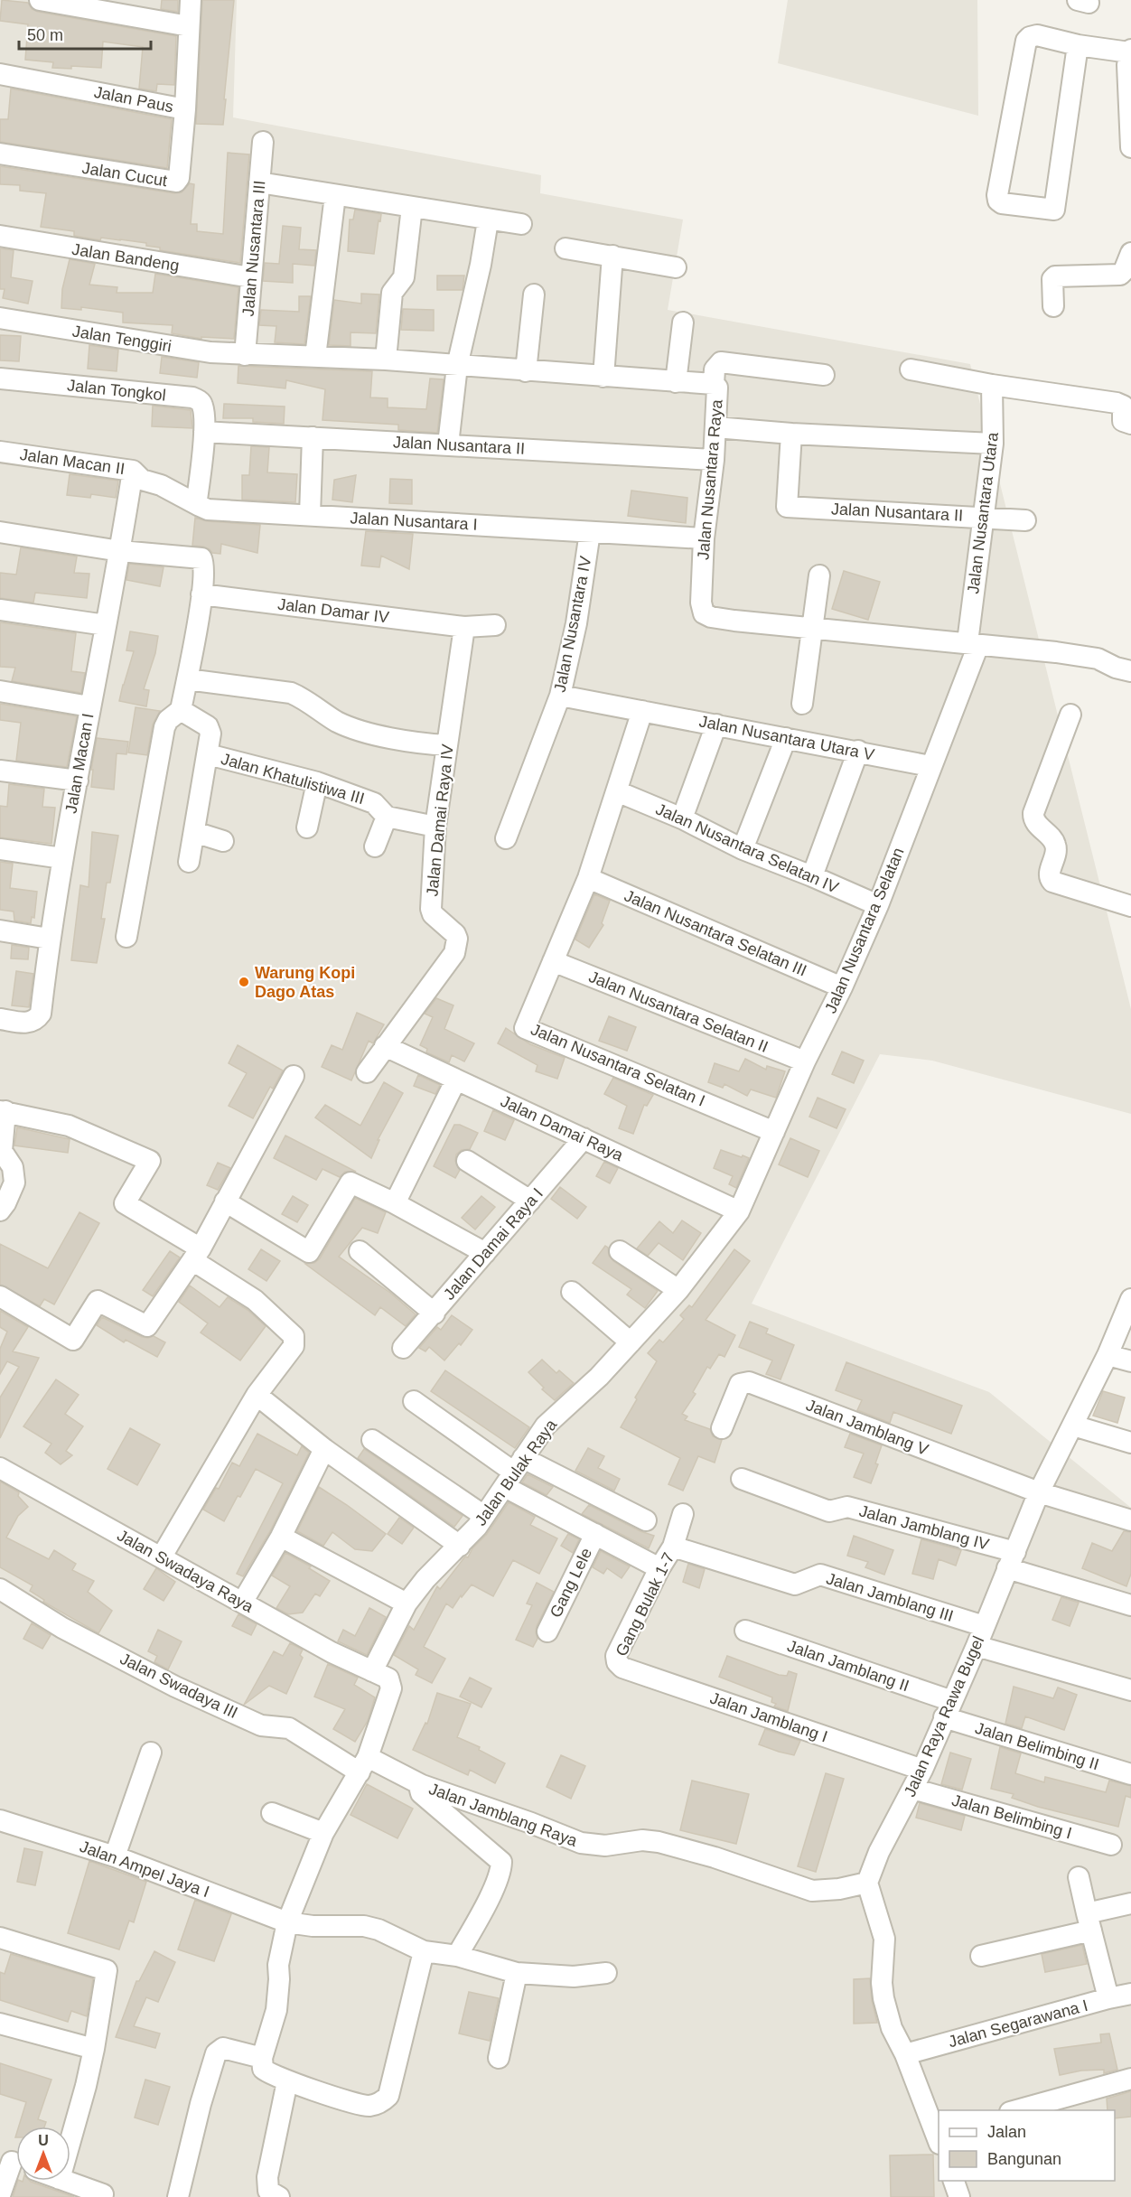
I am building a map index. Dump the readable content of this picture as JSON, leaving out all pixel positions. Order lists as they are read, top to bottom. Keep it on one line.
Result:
{"streets":{"street":["Jalan Paus","Jalan Cucut","Jalan Nusantara III","Jalan Bandeng","Jalan Tenggiri","Jalan Tongkol","Jalan Nusantara II","Jalan Macan II","Jalan Nusantara Raya","Jalan Nusantara Utara","Jalan Nusantara I","Jalan Damar IV","Jalan Nusantara IV","Jalan Nusantara Utara V","Jalan Macan I","Jalan Khatulistiwa III","Jalan Damai Raya IV","Jalan Nusantara Selatan IV","Jalan Nusantara Selatan","Jalan Nusantara Selatan III","Jalan Nusantara Selatan II","Jalan Nusantara Selatan I","Jalan Damai Raya","Jalan Damai Raya I","Jalan Jamblang V","Jalan Bulak Raya","Jalan Jamblang IV","Jalan Swadaya Raya","Gang Lele","Jalan Jamblang III","Gang Bulak 1-7","Jalan Jamblang II","Jalan Swadaya III","Jalan Raya Rawa Bugel","Jalan Jamblang I","Jalan Belimbing II","Jalan Jamblang Raya","Jalan Belimbing I","Jalan Ampel Jaya I","Jalan Segarawana I"]},"crossings":[["Jalan Paus","Jalan Cucut"],["Jalan Nusantara III","Jalan Bandeng"],["Jalan Nusantara III","Jalan Tenggiri"],["Jalan Nusantara III","Jalan Nusantara Raya"],["Jalan Tenggiri","Jalan Nusantara Raya"],["Jalan Tongkol","Jalan Nusantara II"],["Jalan Nusantara II","Jalan Nusantara Raya"],["Jalan Nusantara II","Jalan Nusantara Utara"],["Jalan Macan II","Jalan Nusantara I"],["Jalan Macan II","Jalan Macan I"],["Jalan Nusantara Raya","Jalan Nusantara Utara"],["Jalan Nusantara Raya","Jalan Nusantara I"],["Jalan Nusantara Raya","Jalan Nusantara Selatan"],["Jalan Nusantara Utara","Jalan Nusantara Selatan"],["Jalan Nusantara I","Jalan Nusantara IV"],["Jalan Damar IV","Jalan Damai Raya IV"],["Jalan Nusantara IV","Jalan Nusantara Utara V"],["Jalan Nusantara Utara V","Jalan Nusantara Selatan"],["Jalan Khatulistiwa III","Jalan Damai Raya IV"],["Jalan Damai Raya IV","Jalan Damai Raya"],["Jalan Nusantara Selatan IV","Jalan Nusantara Selatan"],["Jalan Nusantara Selatan","Jalan Nusantara Selatan III"],["Jalan Nusantara Selatan","Jalan Nusantara Selatan II"],["Jalan Nusantara Selatan","Jalan Nusantara Selatan I"],["Jalan Nusantara Selatan","Jalan Damai Raya"],["Jalan Nusantara Selatan","Jalan Bulak Raya"],["Jalan Nusantara Selatan II","Jalan Nusantara Selatan I"],["Jalan Damai Raya","Jalan Damai Raya I"],["Jalan Damai Raya","Jalan Bulak Raya"],["Jalan Jamblang V","Jalan Raya Rawa Bugel"],["Jalan Bulak Raya","Jalan Swadaya Raya"],["Jalan Jamblang IV","Jalan Raya Rawa Bugel"],["Jalan Jamblang III","Gang Bulak 1-7"],["Jalan Jamblang III","Jalan Raya Rawa Bugel"],["Gang Bulak 1-7","Jalan Jamblang I"],["Jalan Jamblang II","Jalan Raya Rawa Bugel"],["Jalan Jamblang II","Jalan Belimbing II"],["Jalan Swadaya III","Jalan Jamblang Raya"],["Jalan Raya Rawa Bugel","Jalan Jamblang I"],["Jalan Raya Rawa Bugel","Jalan Belimbing II"],["Jalan Raya Rawa Bugel","Jalan Jamblang Raya"],["Jalan Raya Rawa Bugel","Jalan Belimbing I"]],"places":["Warung Kopi Dago Atas"],"legend":["Jalan","Bangunan"],"scale_bar":"50 m","north":"top"}
